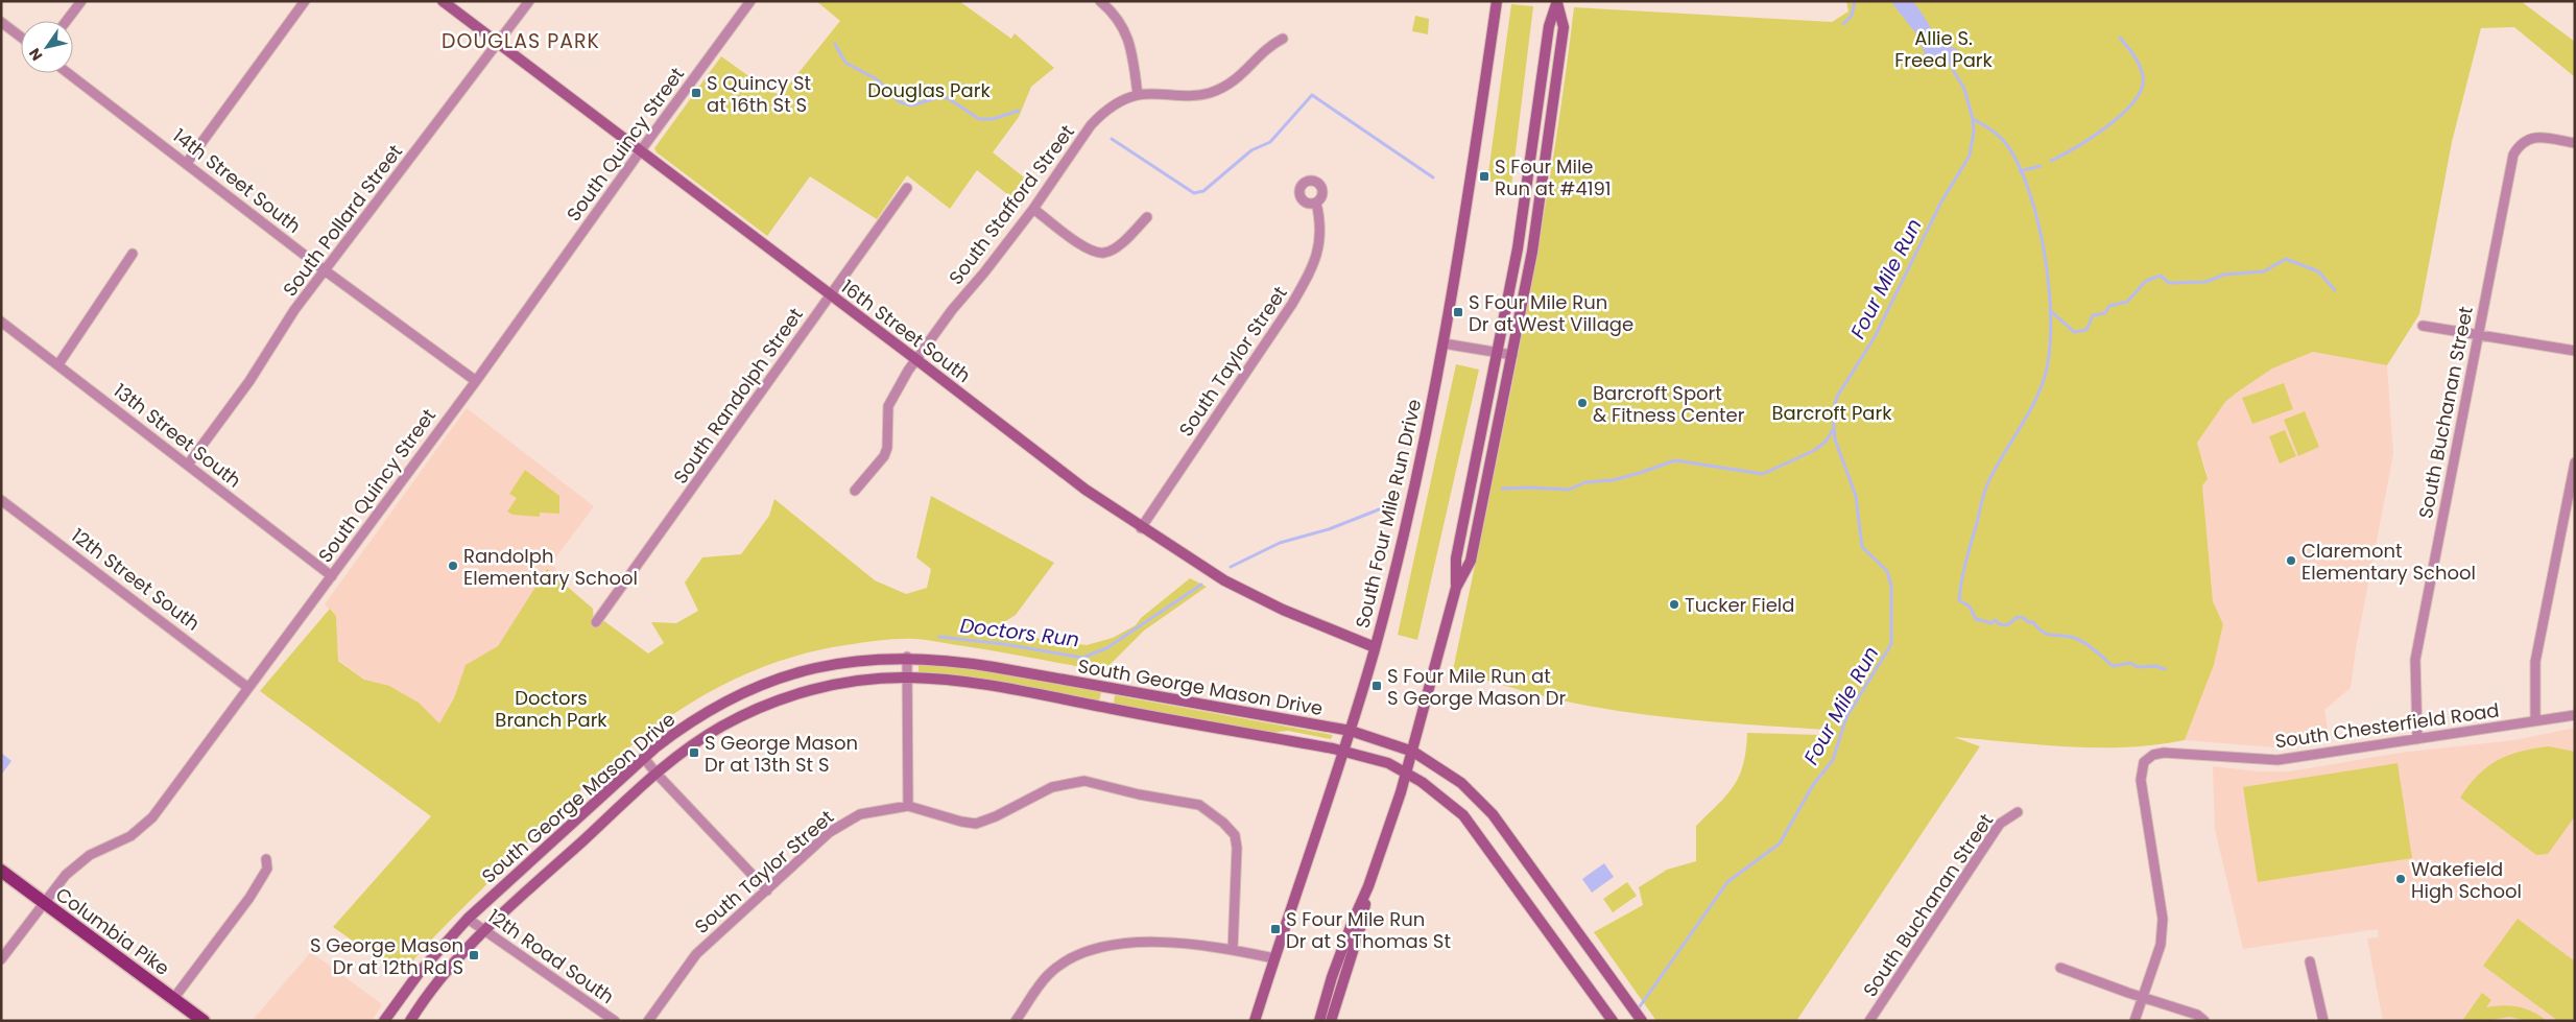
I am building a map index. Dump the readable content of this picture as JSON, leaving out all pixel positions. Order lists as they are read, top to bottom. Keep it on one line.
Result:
{"streets":{"main road":["16th Street South","South Four Mile Run Drive","South George Mason Drive","Columbia Pike"],"street":["South Quincy Street","14th Street South","South Stafford Street","South Pollard Street","South Taylor Street","South Randolph Street","South Buchanan Street","13th Street South","12th Street South","South Chesterfield Road","12th Road South"]},"crossings":[["South Quincy Street","14th Street South"],["South Quincy Street","16th Street South"],["South Quincy Street","13th Street South"],["South Quincy Street","12th Street South"],["South Quincy Street","Columbia Pike"],["14th Street South","South Pollard Street"],["South Stafford Street","16th Street South"],["South Pollard Street","16th Street South"],["South Pollard Street","13th Street South"],["16th Street South","South Taylor Street"],["16th Street South","South Randolph Street"],["16th Street South","South Four Mile Run Drive"],["South Buchanan Street","South Chesterfield Road"],["South Four Mile Run Drive","South George Mason Drive"],["South George Mason Drive","12th Road South"]],"districts":["DOUGLAS PARK"],"water":["Four Mile Run","Doctors Run"],"parks":["Allie S. Freed Park","Douglas Park","Barcroft Park","Doctors Branch Park"],"places":{"transit":["S Quincy St at 16th St S","S Four Mile Run at #4191","S Four Mile Run Dr at West Village","S Four Mile Run at S George Mason Dr","S George Mason Dr at 13th St S","S Four Mile Run Dr at S Thomas St","S George Mason Dr at 12th Rd S"],"other":["Barcroft Sport & Fitness Center","Claremont Elementary School","Randolph Elementary School","Tucker Field","Wakefield High School"]},"north":"bottom left"}
